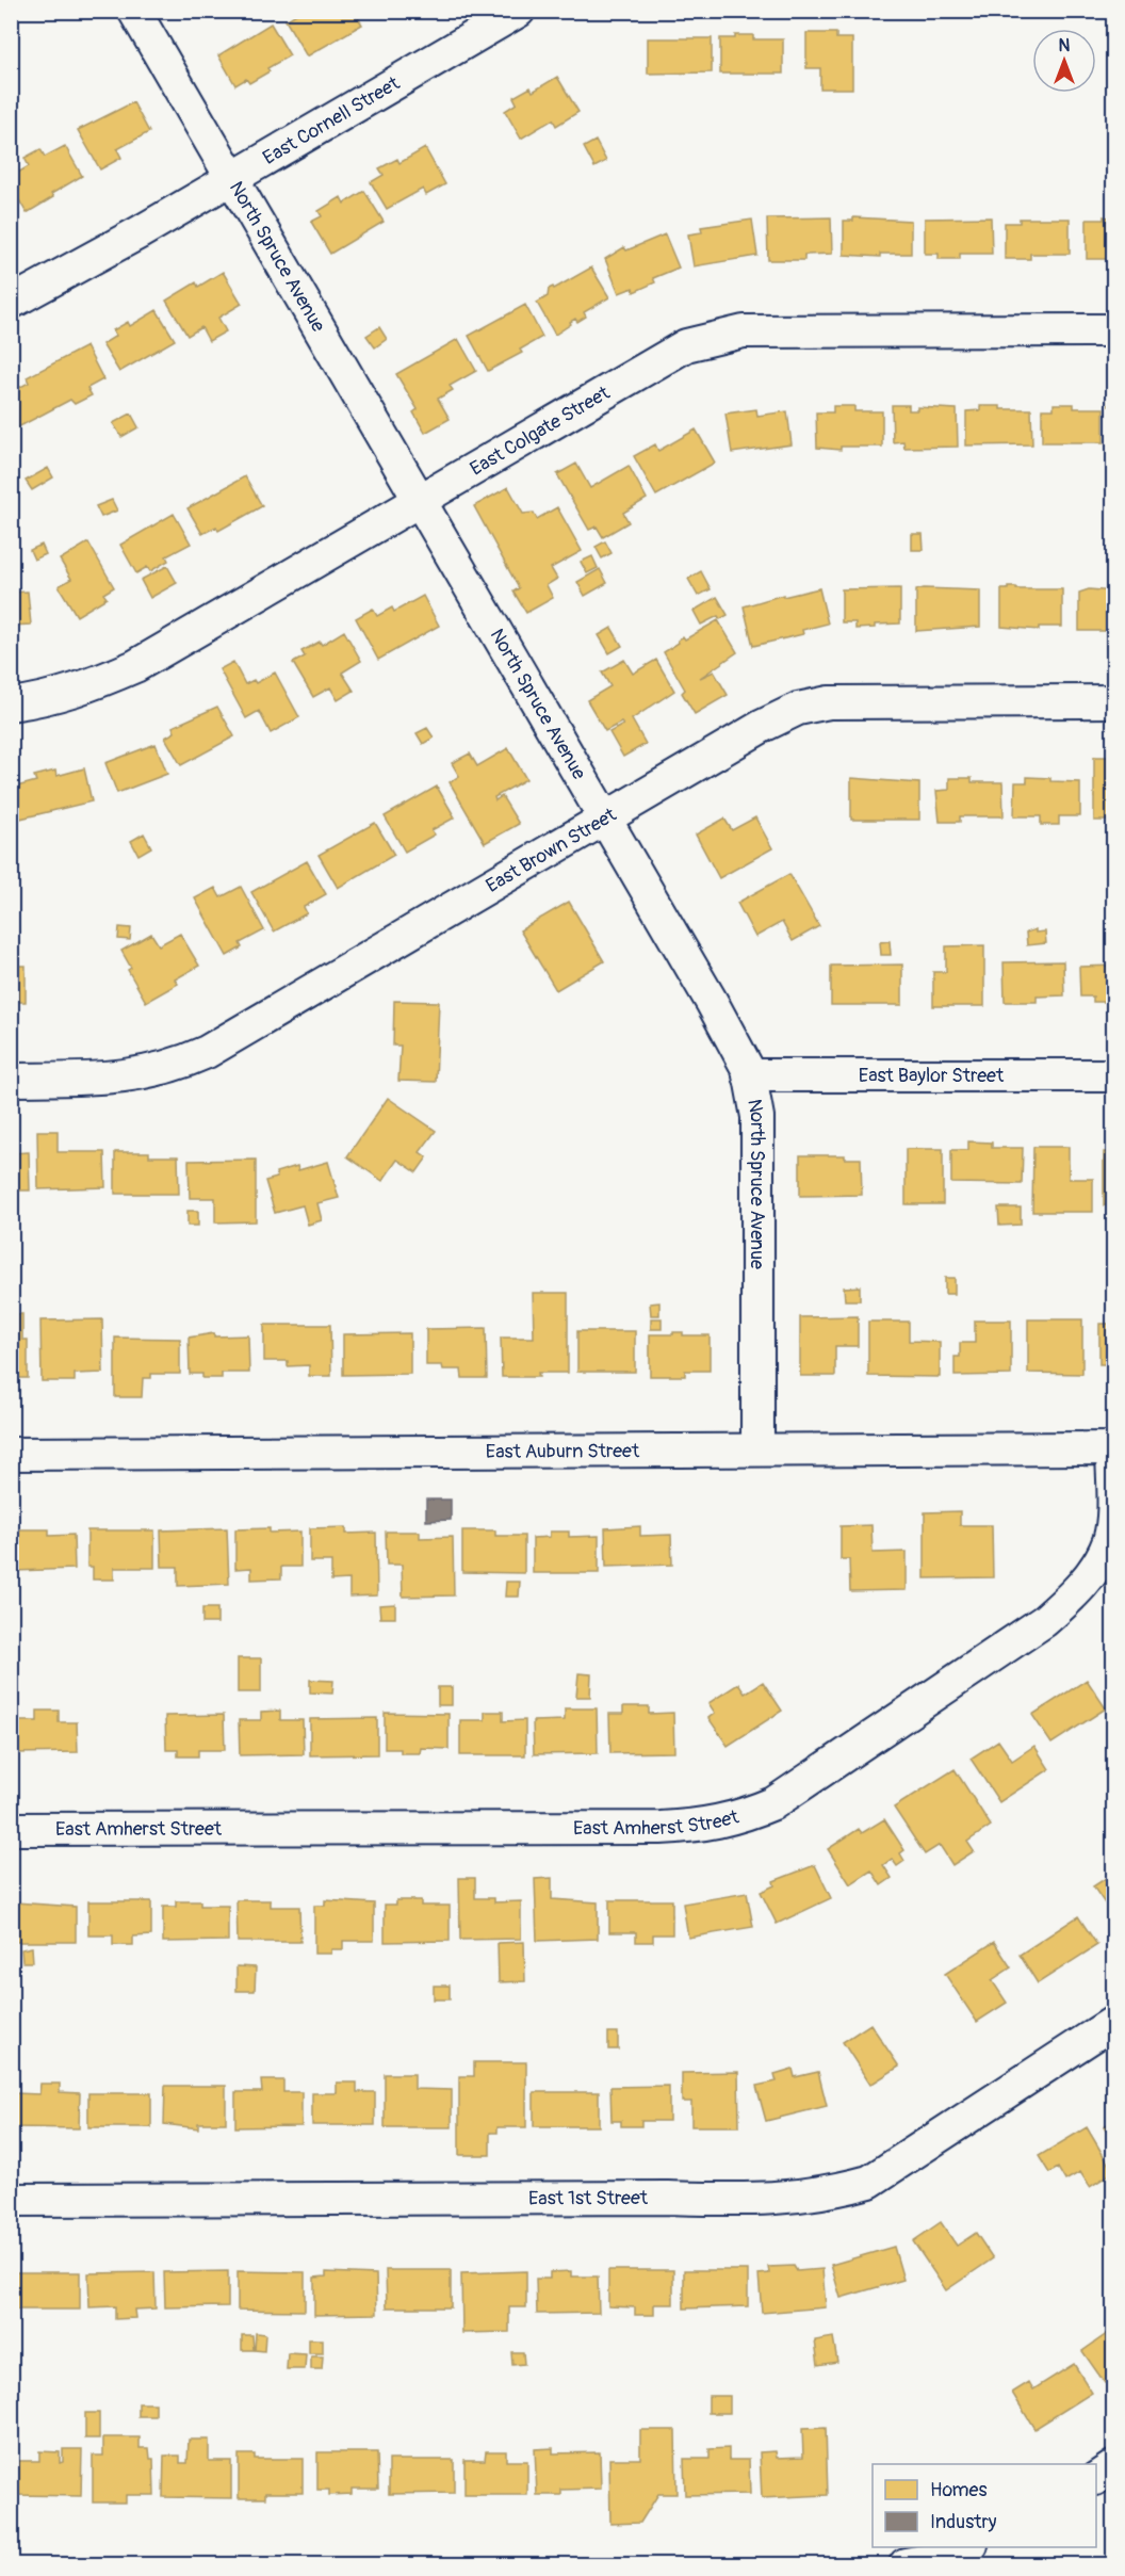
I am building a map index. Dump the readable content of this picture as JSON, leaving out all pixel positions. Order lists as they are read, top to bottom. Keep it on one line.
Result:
{"streets":{"street":["East Cornell Street","North Spruce Avenue","East Colgate Street","East Brown Street","East Baylor Street","East Auburn Street","East Amherst Street","East 1st Street"]},"crossings":[["East Cornell Street","North Spruce Avenue"],["North Spruce Avenue","East Colgate Street"],["North Spruce Avenue","East Brown Street"],["North Spruce Avenue","East Baylor Street"],["North Spruce Avenue","East Auburn Street"],["East Auburn Street","East Amherst Street"]],"legend":["Homes","Industry"],"north":"top"}
